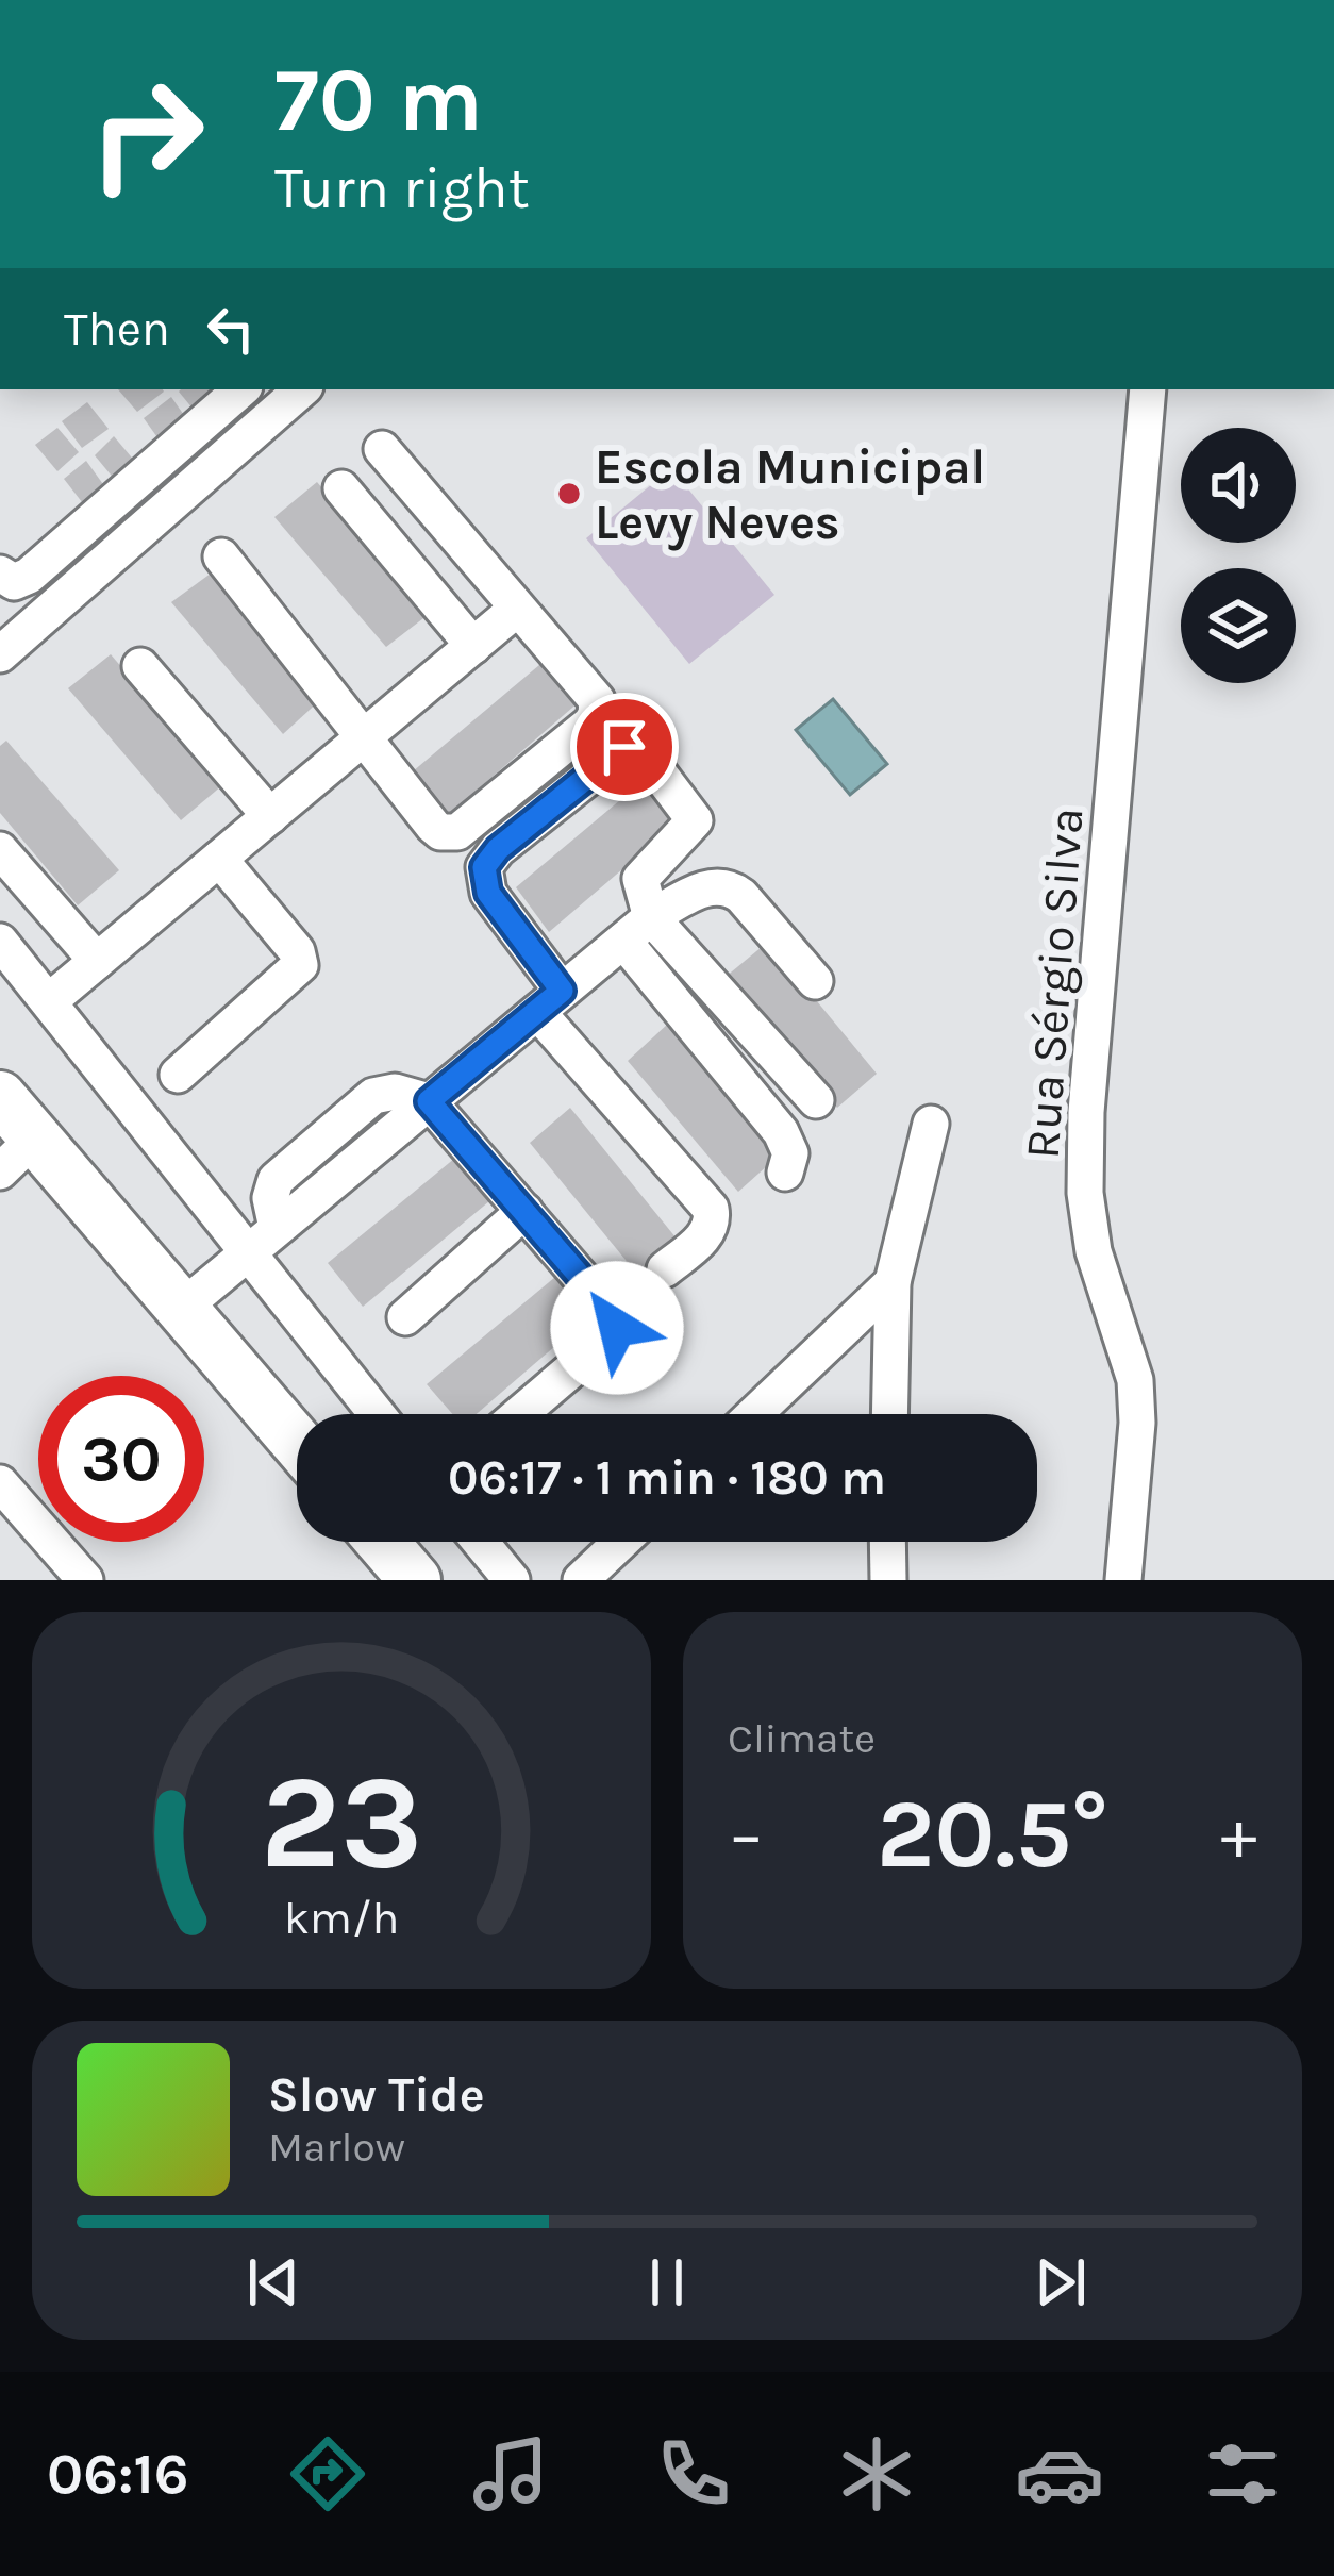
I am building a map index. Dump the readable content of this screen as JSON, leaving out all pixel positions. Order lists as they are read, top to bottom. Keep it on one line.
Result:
{"streets":{"street":["Rua Sérgio Silva"]},"places":["Escola Municipal Levy Neves"],"page":{"turn":["70 m","Turn right"],"then":"Then","limit":"30","trip":"06:17 · 1 min · 180 m","tile":"Climate","heat":["−","20.5°","+"],"song":["Slow Tide","Marlow"],"tabs":"06:16","gauge":["23","km/h"]}}
